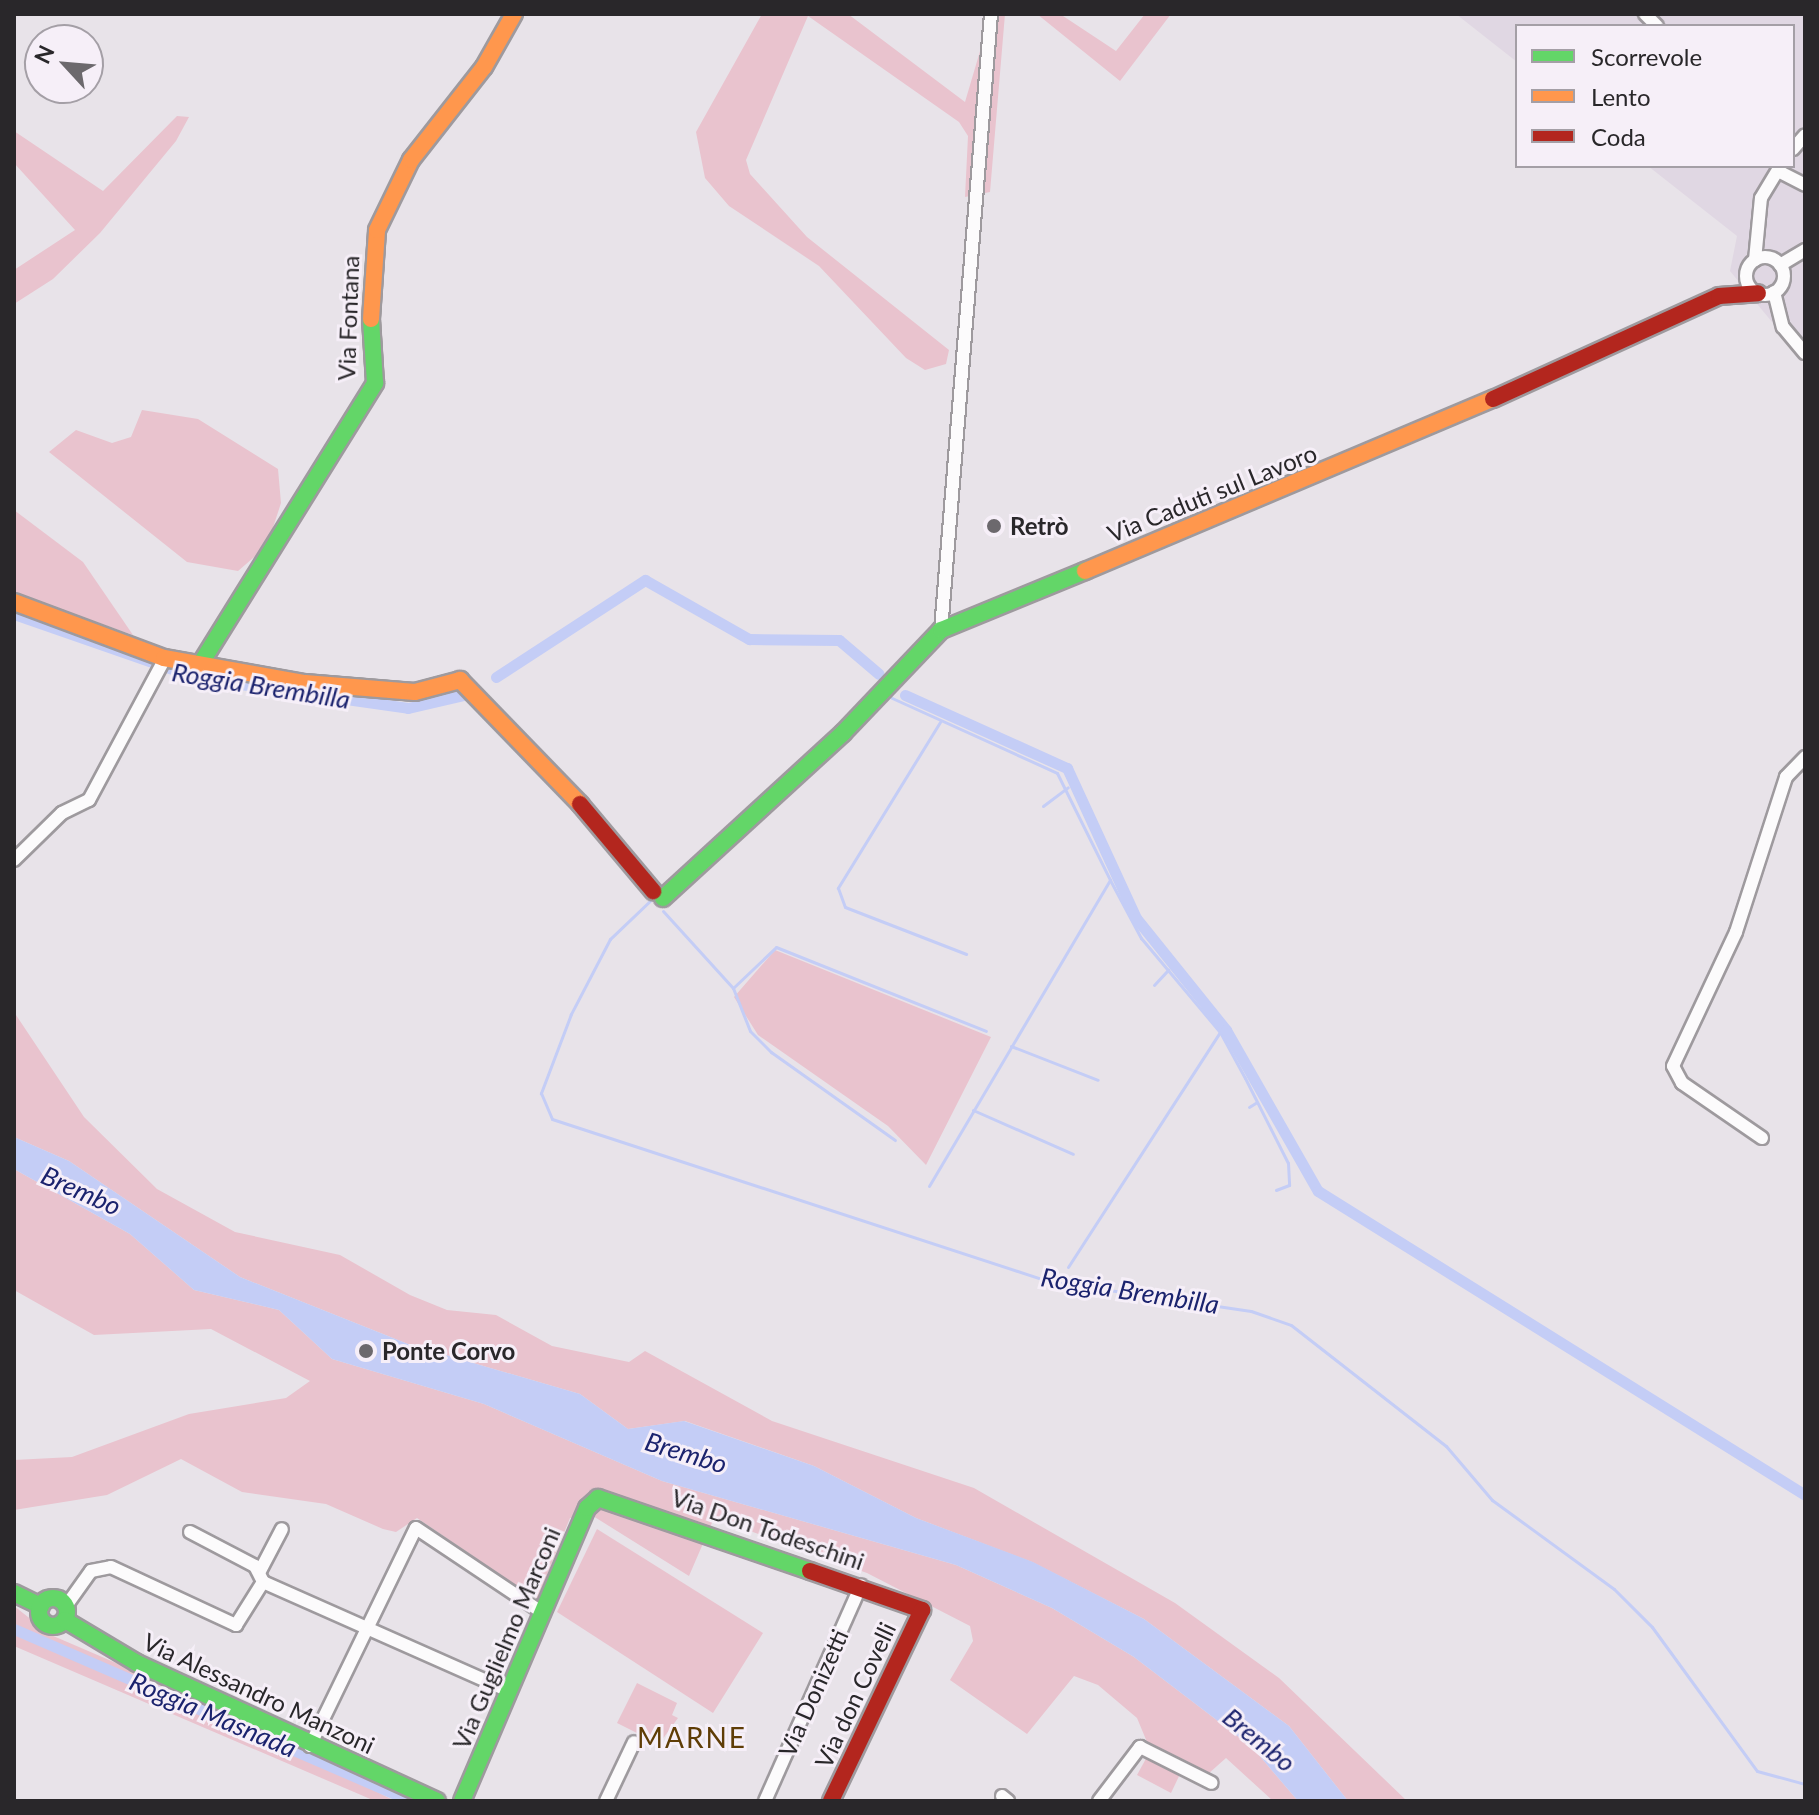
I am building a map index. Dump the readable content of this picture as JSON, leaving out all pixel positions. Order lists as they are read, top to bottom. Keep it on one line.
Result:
{"streets":{"street":["Via Fontana","Via Caduti sul Lavoro","Via Don Todeschini","Via Guglielmo Marconi","Via Alessandro Manzoni","Via Donizetti","Via don Covelli"]},"crossings":[["Via Don Todeschini","Via Guglielmo Marconi"],["Via Don Todeschini","Via Donizetti"],["Via Don Todeschini","Via don Covelli"]],"districts":["MARNE"],"water":["Roggia Brembilla","Brembo","Roggia Masnada"],"places":["Retrò","Ponte Corvo"],"legend":["Scorrevole","Lento","Coda"],"north":"top left"}
